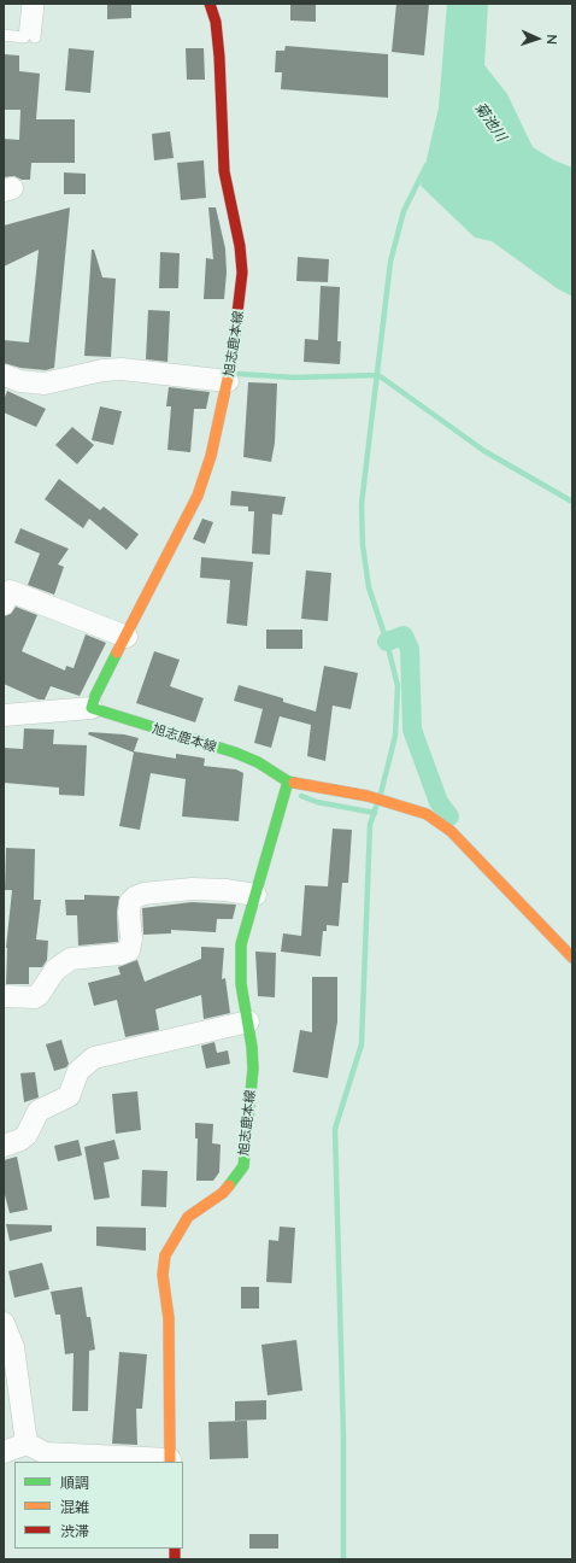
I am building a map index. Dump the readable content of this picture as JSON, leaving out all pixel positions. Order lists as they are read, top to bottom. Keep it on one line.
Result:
{"streets":{"main road":["旭志鹿本線"]},"water":["菊池川"],"legend":["順調","混雑","渋滞"],"north":"right"}
